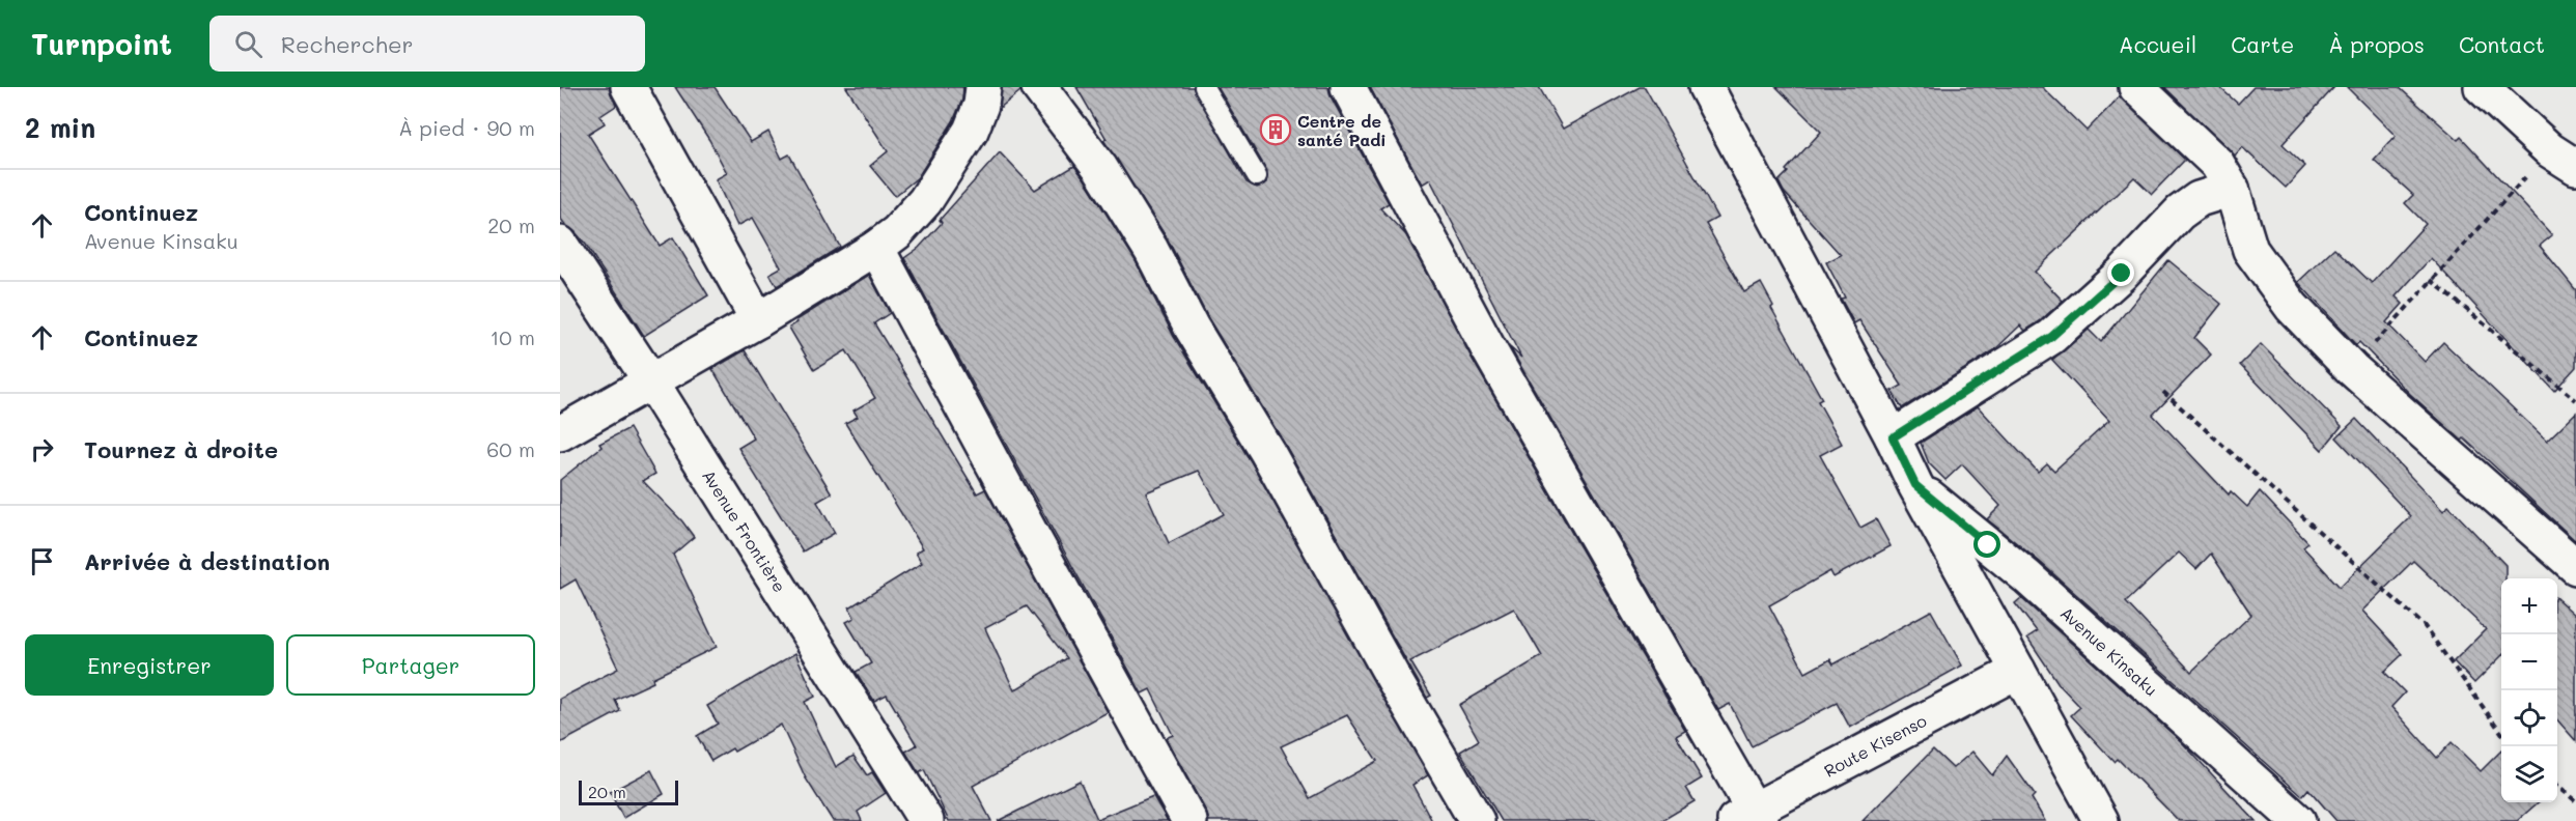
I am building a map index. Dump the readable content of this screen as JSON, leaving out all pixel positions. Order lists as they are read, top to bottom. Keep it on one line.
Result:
{"streets":{"street":["Avenue Frontière","Avenue Kinsaku","Route Kisenso"]},"places":{"building":["Centre de santé Padi"]},"scale_bar":"20 m","page":{"header":"Turnpoint","search":"Rechercher","nav":["Accueil","Carte","À propos","Contact"],"heading":["2 min","À pied · 90 m"],"list":[["Continuez","Avenue Kinsaku","20 m"],["Continuez","10 m"],["Tournez à droite","60 m"],"Arrivée à destination"],"map_buttons":["+","−"],"buttons":["Enregistrer","Partager"],"scale":"20 m"}}
